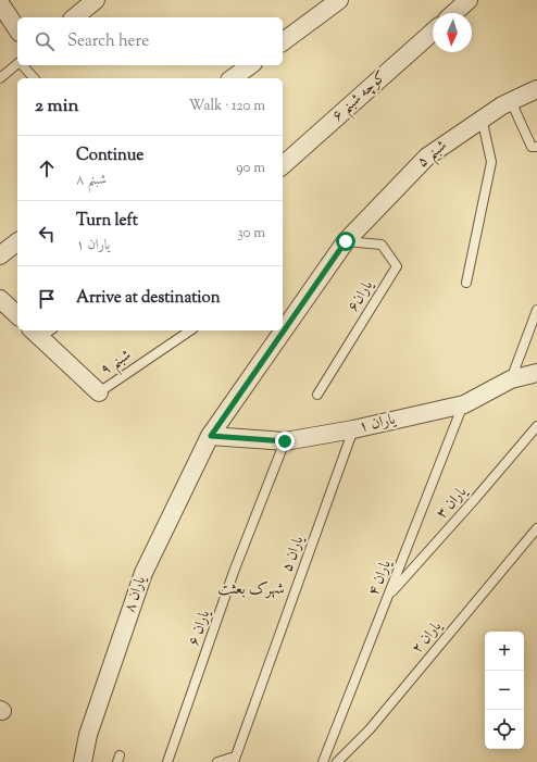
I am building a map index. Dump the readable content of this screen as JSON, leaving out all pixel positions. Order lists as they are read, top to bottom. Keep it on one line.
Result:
{"streets":{"street":["کوچه شبنم ۶","شبنم ۵","یاران ۱","یاران ۸"],"lane":["یاران۶","شبنم ۹","یاران ۳","یاران ۵","یاران ۴","یاران ۶","یاران ۲"]},"crossings":[["شبنم ۵","یاران۶"],["شبنم ۵","یاران ۱"],["شبنم ۵","یاران ۸"],["یاران ۱","یاران ۵"],["یاران ۱","یاران ۴"],["یاران ۱","یاران ۸"],["یاران ۱","یاران ۶"],["یاران ۳","یاران ۴"]],"districts":["شهرک بعثت"],"north":"bottom","page":{"search":"Search here","heading":["2 min","Walk · 120 m"],"list":[["Continue","شبنم ۸","90 m"],["Turn left","یاران ۱","30 m"],"Arrive at destination"],"map_buttons":["+","−"]}}
